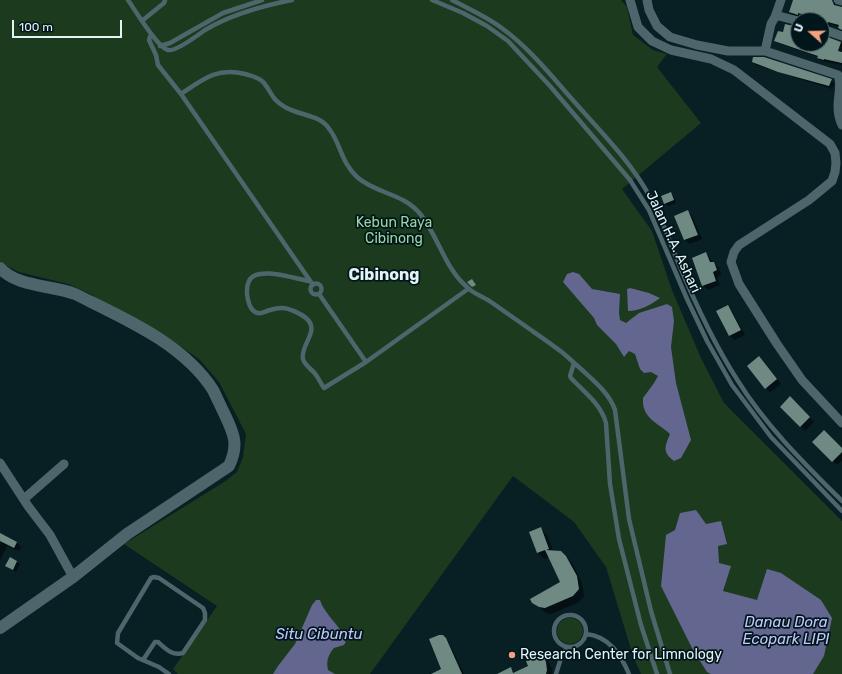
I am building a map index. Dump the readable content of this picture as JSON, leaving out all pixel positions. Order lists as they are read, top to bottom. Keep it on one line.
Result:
{"streets":{"lane":["Jalan H.A. Ashari"]},"districts":["Cibinong"],"water":["Danau Dora Ecopark LIPI","Situ Cibuntu"],"parks":["Kebun Raya Cibinong"],"places":["Research Center for Limnology"],"scale_bar":"100 m","north":"left"}
